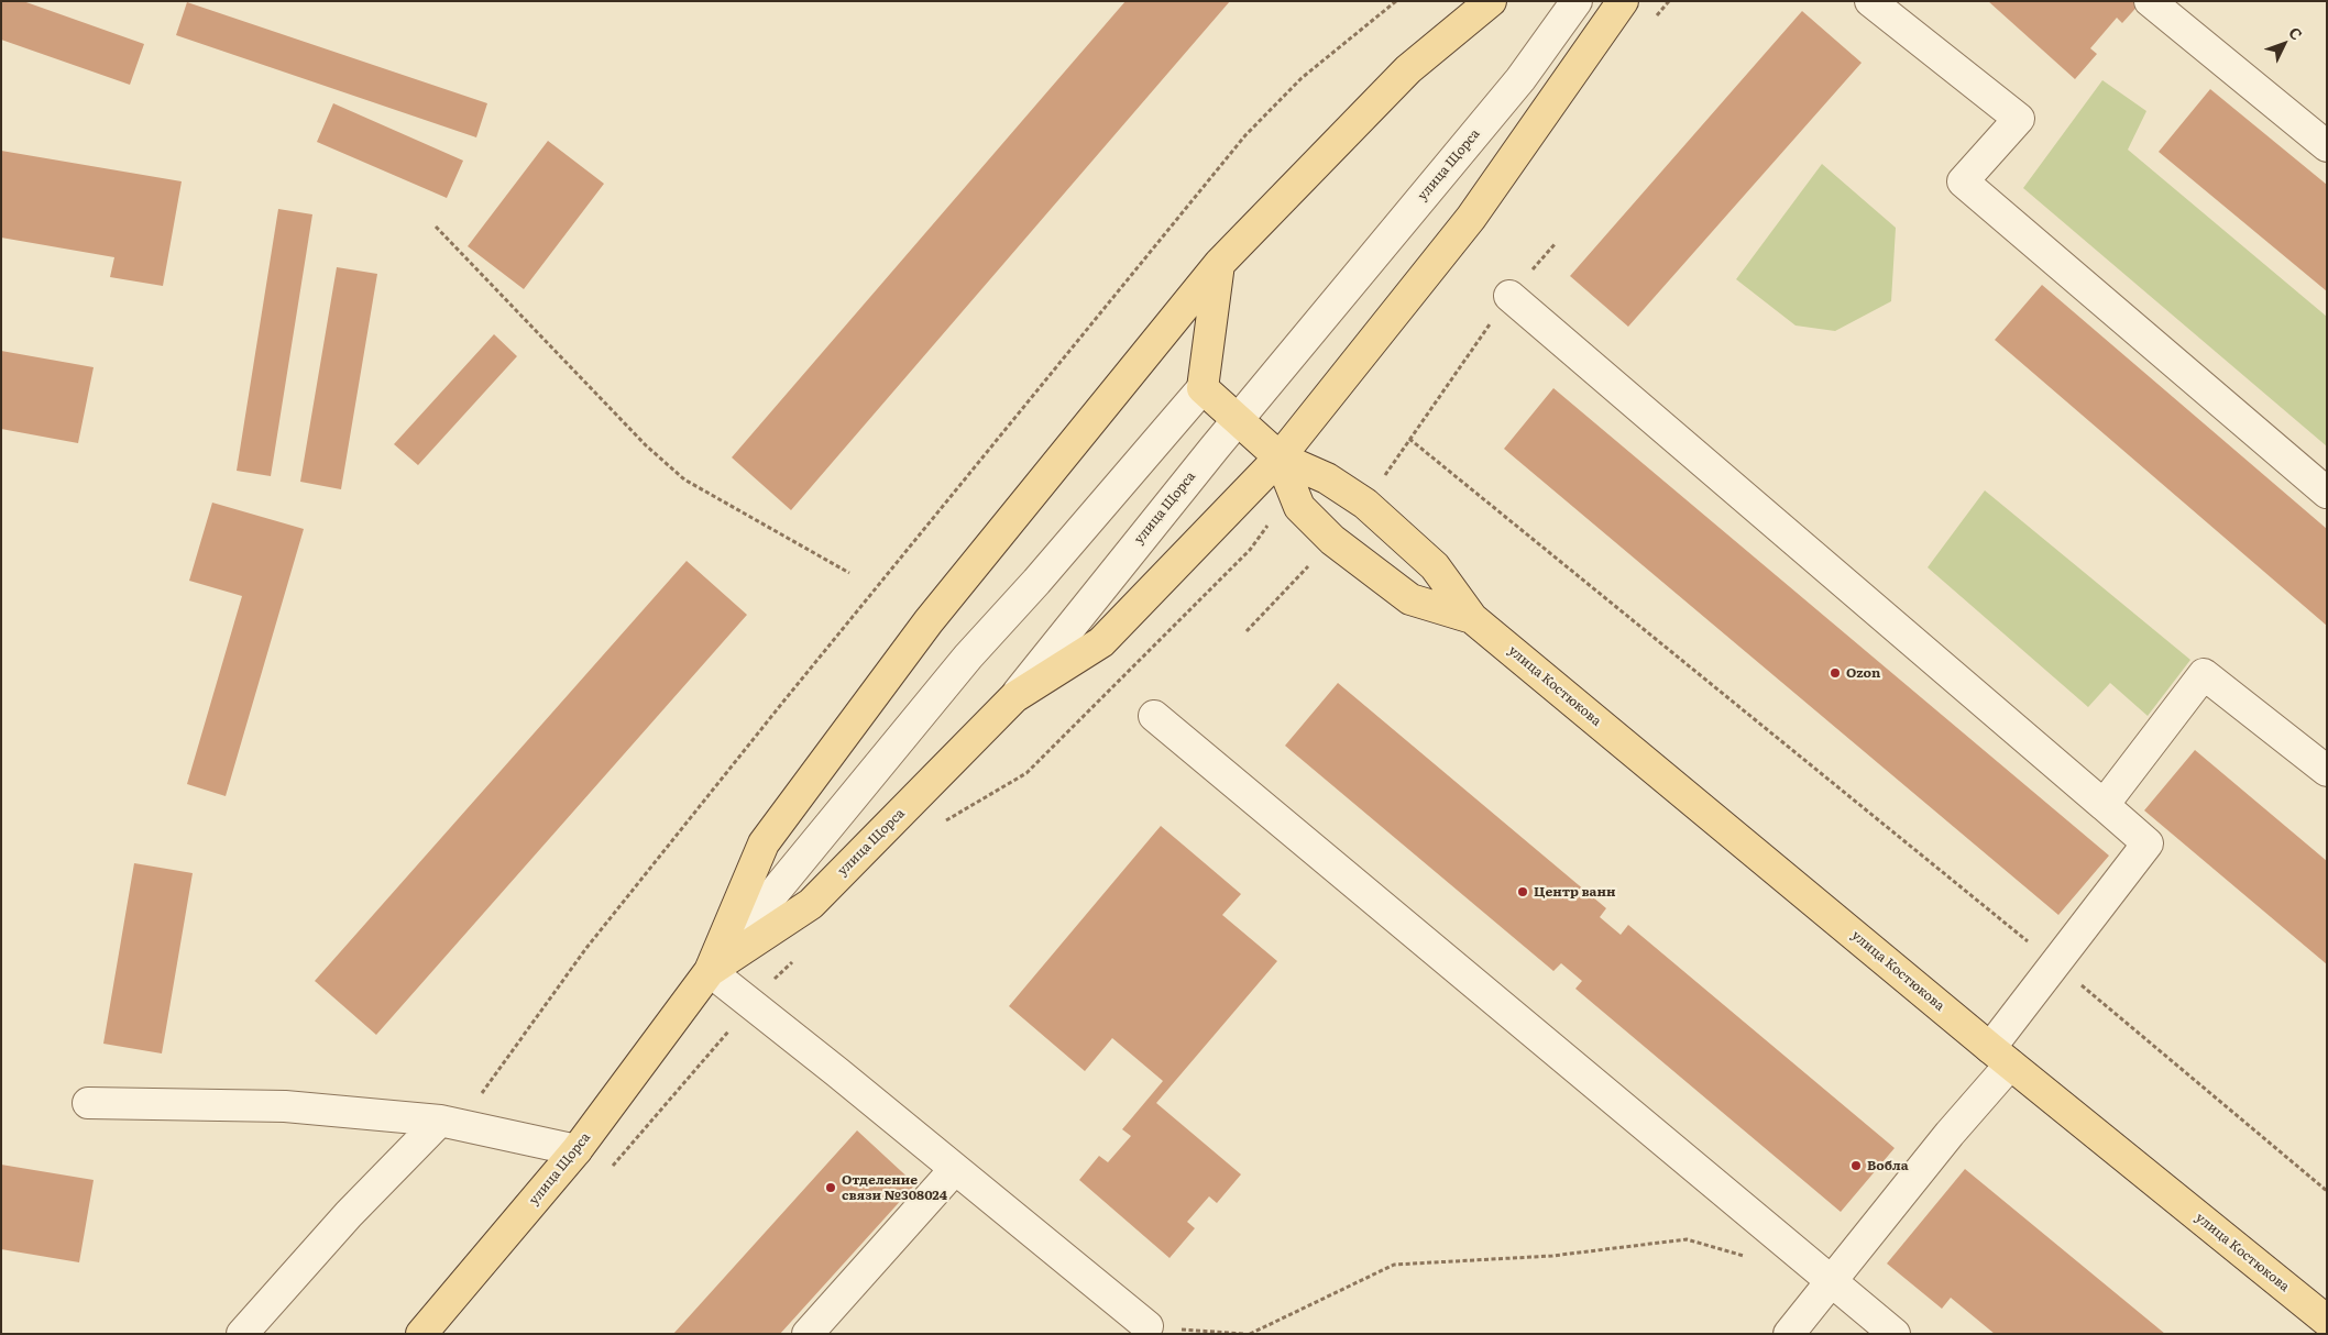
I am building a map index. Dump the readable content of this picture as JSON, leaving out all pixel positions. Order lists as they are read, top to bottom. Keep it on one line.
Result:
{"streets":{"main road":["улица Щорса","улица Костюкова"]},"crossings":[["улица Щорса","улица Костюкова"]],"places":["Ozon","Центр ванн","Вобла","Отделение связи №308024"],"north":"top right"}
